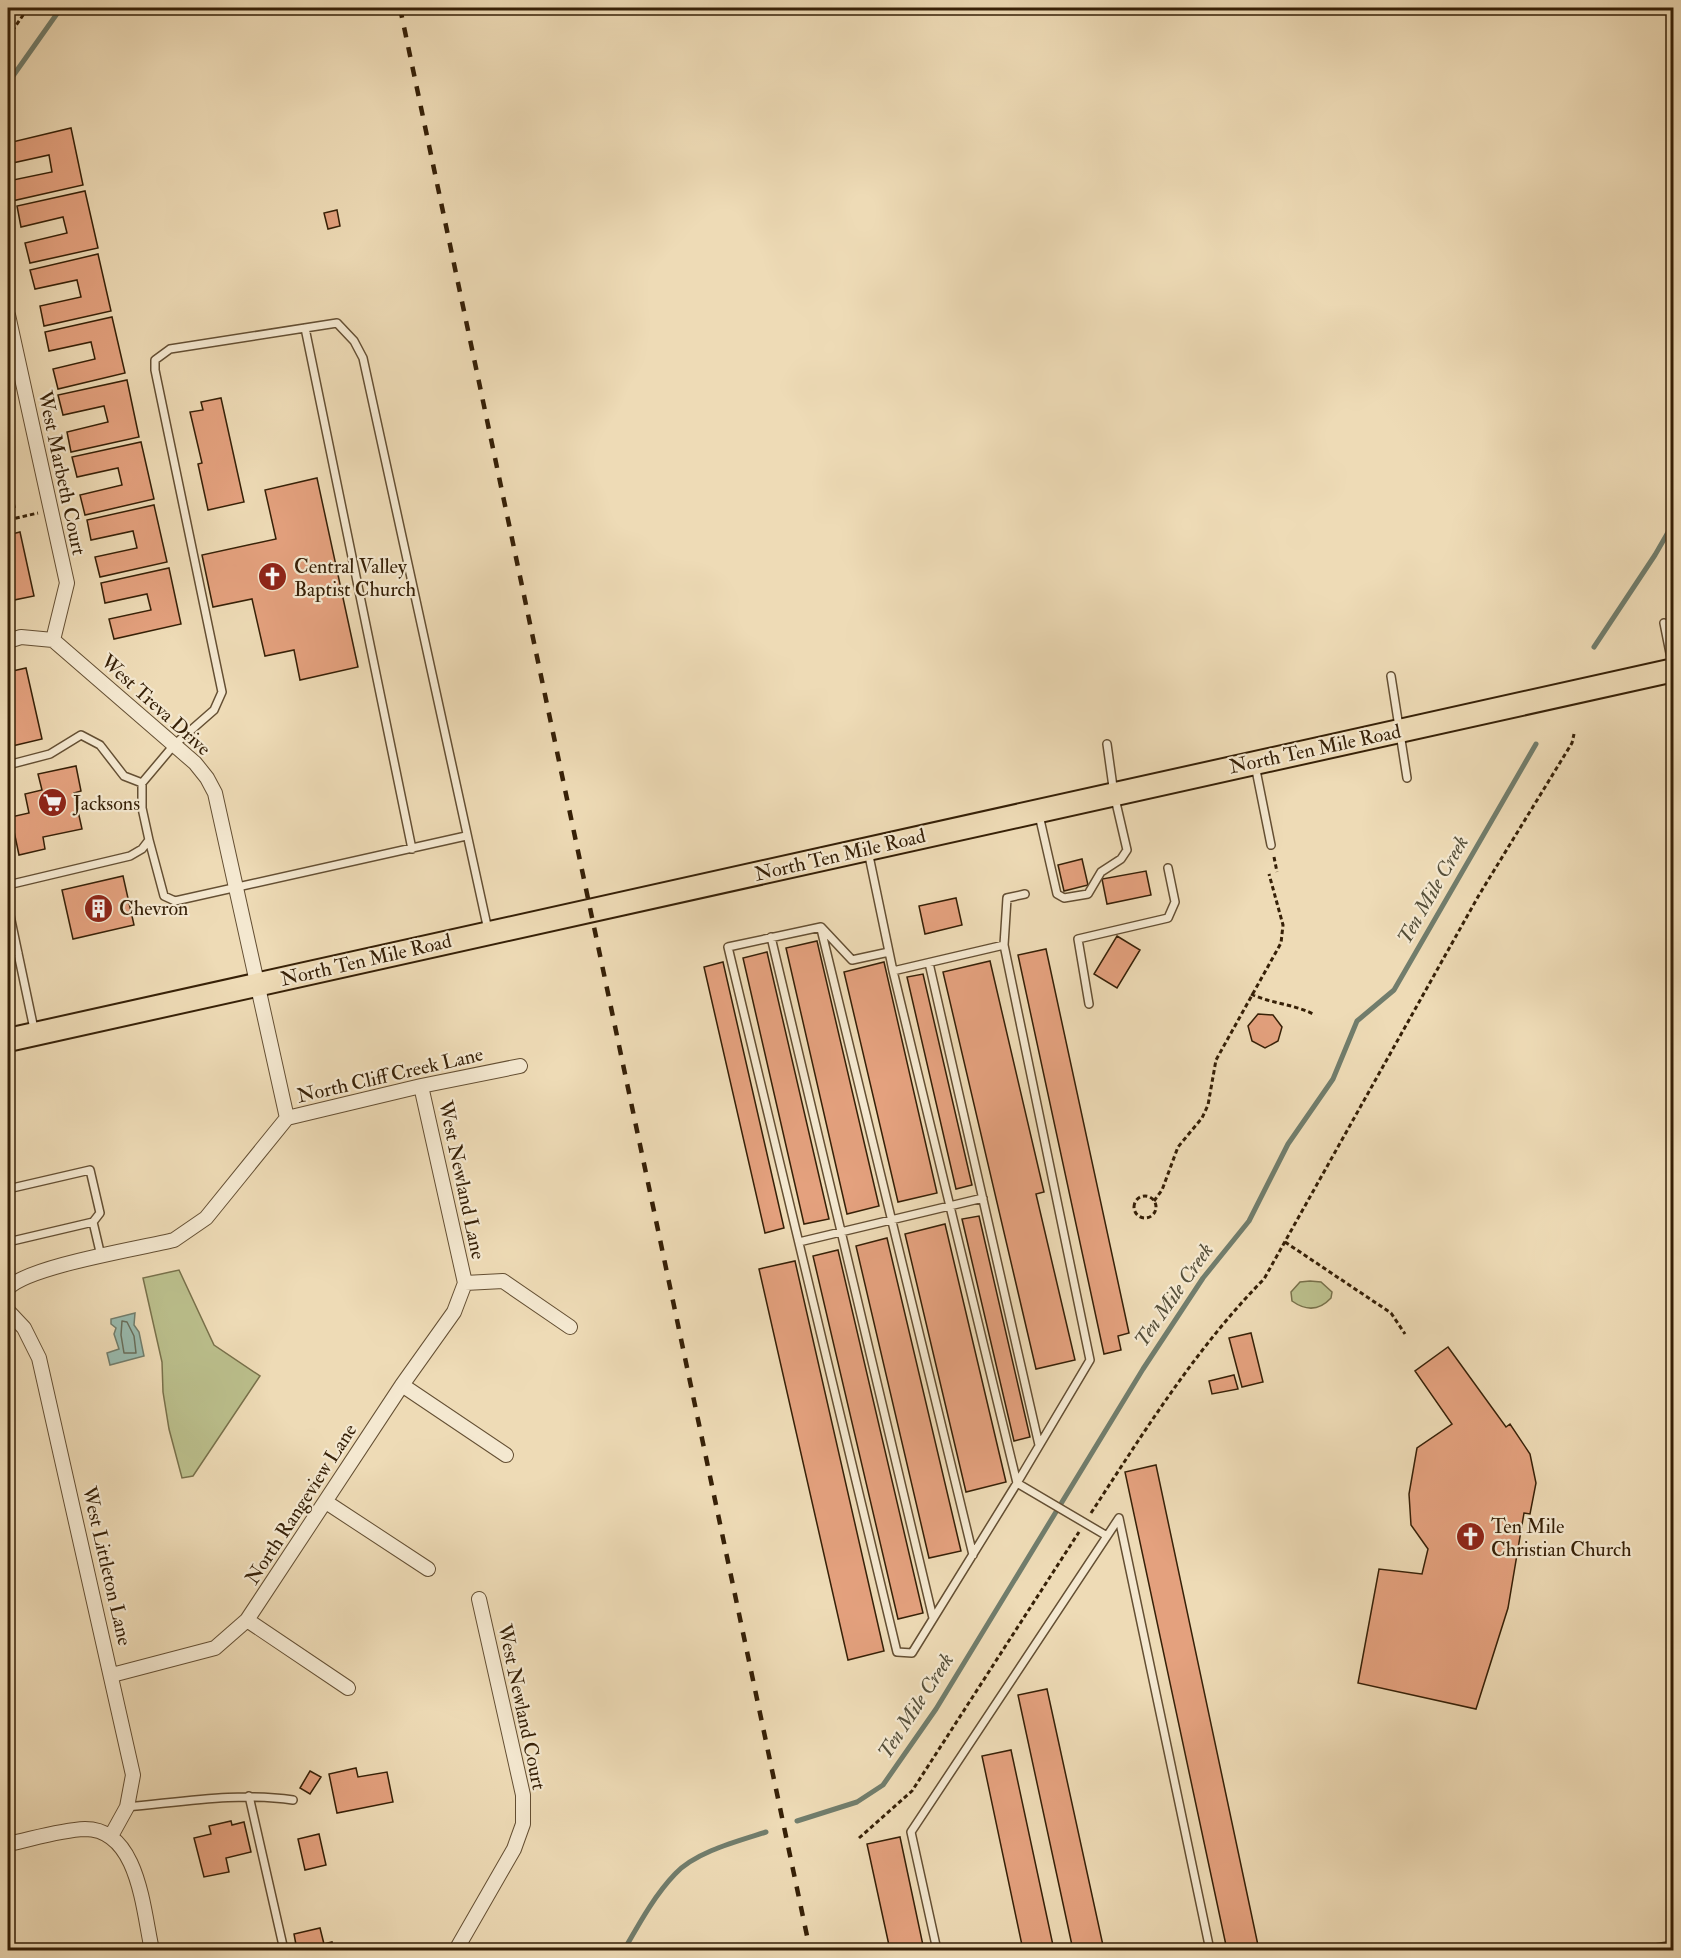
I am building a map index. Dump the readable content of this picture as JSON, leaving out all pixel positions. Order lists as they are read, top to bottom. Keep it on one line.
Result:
{"streets":{"main road":["North Ten Mile Road"],"street":["West Marbeth Court","West Treva Drive","North Cliff Creek Lane","West Newland Lane","North Rangeview Lane","West Littleton Lane","West Newland Court"]},"crossings":[["West Marbeth Court","West Treva Drive"],["West Treva Drive","North Ten Mile Road"],["West Treva Drive","North Cliff Creek Lane"],["North Cliff Creek Lane","West Newland Lane"],["West Newland Lane","North Rangeview Lane"],["North Rangeview Lane","West Littleton Lane"]],"water":["Ten Mile Creek"],"places":{"church":["Central Valley Baptist Church","Ten Mile Christian Church"],"supermarket":["Jacksons"],"building":["Chevron"]}}
